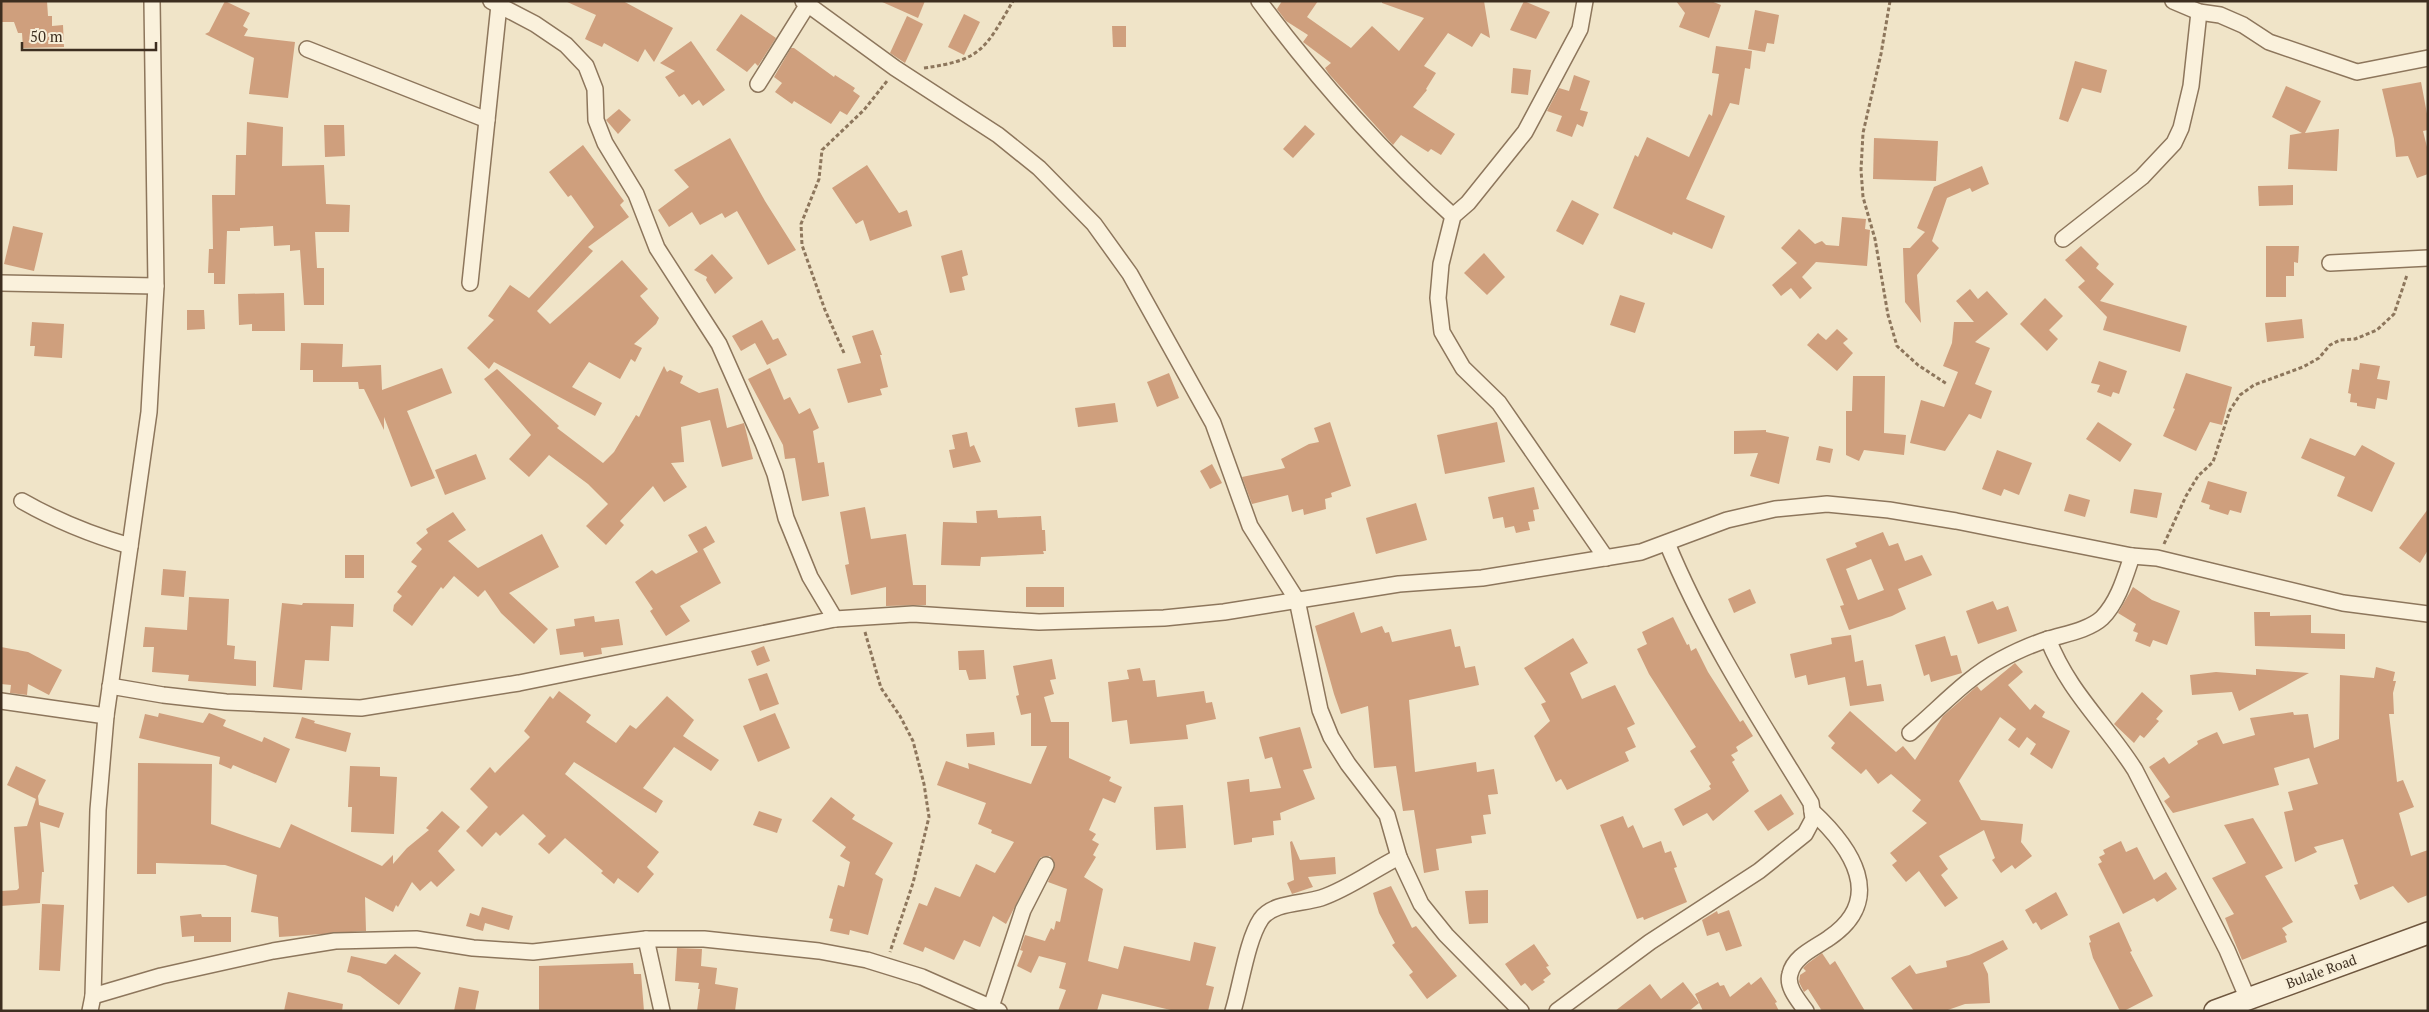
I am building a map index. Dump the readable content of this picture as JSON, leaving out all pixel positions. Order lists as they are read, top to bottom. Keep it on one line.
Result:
{"streets":{"street":["Bulale Road"]},"scale_bar":"50 m"}
